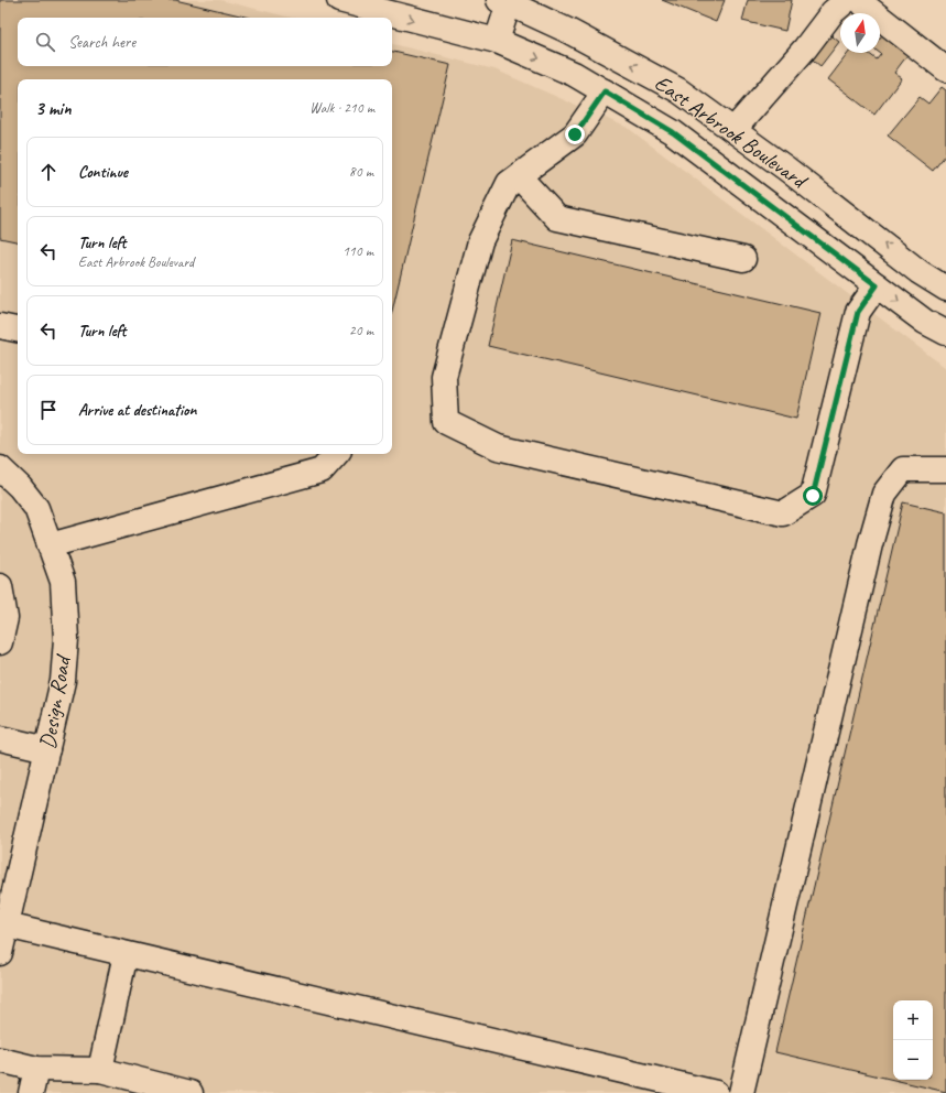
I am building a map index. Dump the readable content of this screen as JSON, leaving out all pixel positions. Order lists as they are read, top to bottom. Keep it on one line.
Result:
{"streets":{"street":["East Arbrook Boulevard","Design Road"]},"north":"top","page":{"search":"Search here","heading":["3 min","Walk · 210 m"],"list":[["Continue","80 m"],["Turn left","East Arbrook Boulevard","110 m"],["Turn left","20 m"],"Arrive at destination"],"map_buttons":["+","−"]}}
